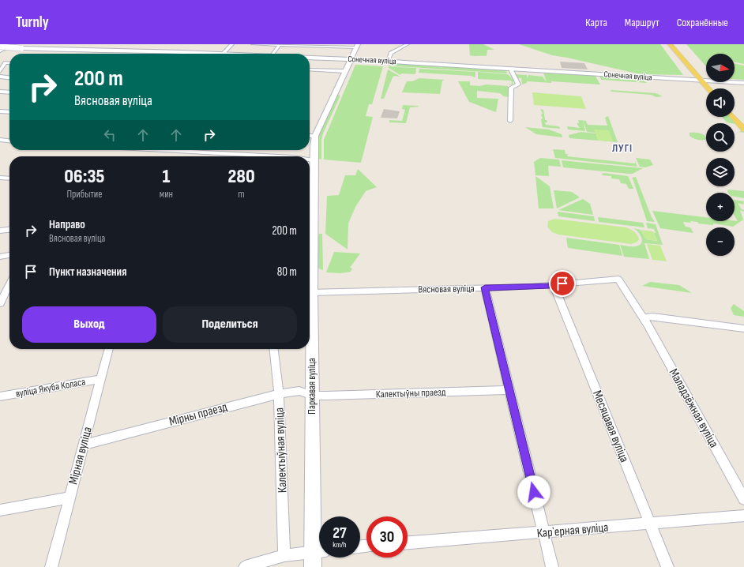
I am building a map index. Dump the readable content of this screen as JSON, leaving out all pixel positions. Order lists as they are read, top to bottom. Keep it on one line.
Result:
{"streets":{"street":["Сонечная вуліца","Вясновая вуліца","Паркавая вуліца","вуліца Якуба Коласа","Калектыўны праезд","Маладзёжная вуліца","Мірны праезд","Месяцавая вуліца","Калектыўная вуліца","Мірная вуліца","Карʼерная вуліца"]},"crossings":[["Сонечная вуліца","Паркавая вуліца"],["Вясновая вуліца","Паркавая вуліца"],["Вясновая вуліца","Маладзёжная вуліца"],["Вясновая вуліца","Месяцавая вуліца"],["Паркавая вуліца","Калектыўны праезд"],["Паркавая вуліца","Мірны праезд"],["вуліца Якуба Коласа","Мірная вуліца"],["Калектыўны праезд","Мірны праезд"],["Мірны праезд","Калектыўная вуліца"],["Мірны праезд","Мірная вуліца"],["Месяцавая вуліца","Карʼерная вуліца"]],"districts":["ЛУГІ"],"north":"right","page":{"header":"Turnly","nav":["Карта","Маршрут","Сохранённые"],"map_buttons":["+","−"],"turn":["200 m","Вясновая вуліца"],"eta":["06:35","Прибытие","1","мин","280","m"],"list":[{"name":"Направо","note":"Вясновая вуліца","value":"200 m"},{"name":"Пункт назначения","value":"80 m"}],"buttons":["Выход","Поделиться"],"speed":"27 km/h","limit":"30"}}
